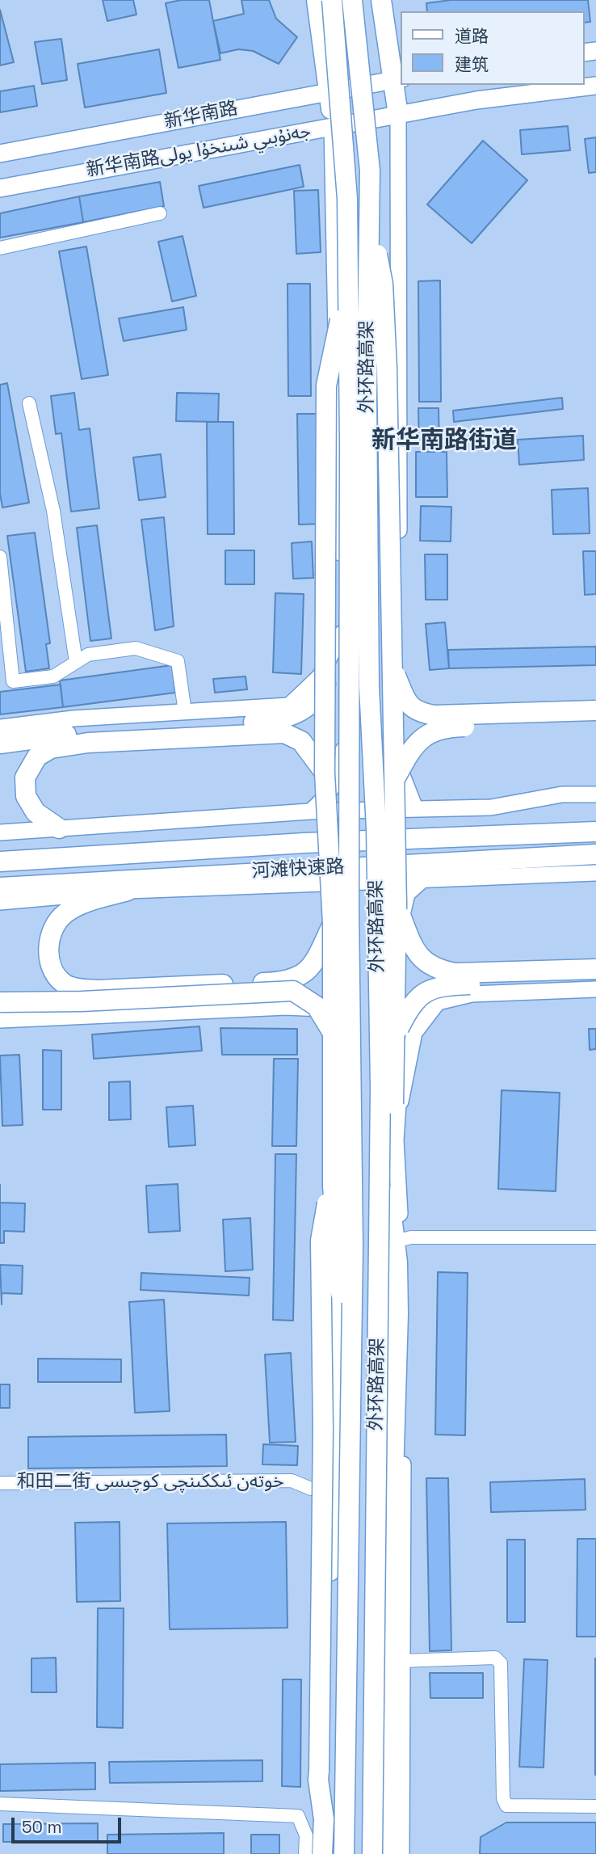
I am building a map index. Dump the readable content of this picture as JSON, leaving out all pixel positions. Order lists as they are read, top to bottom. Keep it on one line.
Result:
{"streets":{"main road":["新华南路","新华南路جەنۇبىي شىنخۇا يولى","外环路高架","河滩快速路"],"street":["和田二街 خوتەن ئىككىنچى كوچىسى"]},"districts":["新华南路街道"],"legend":["道路","建筑"],"scale_bar":"50 m"}
